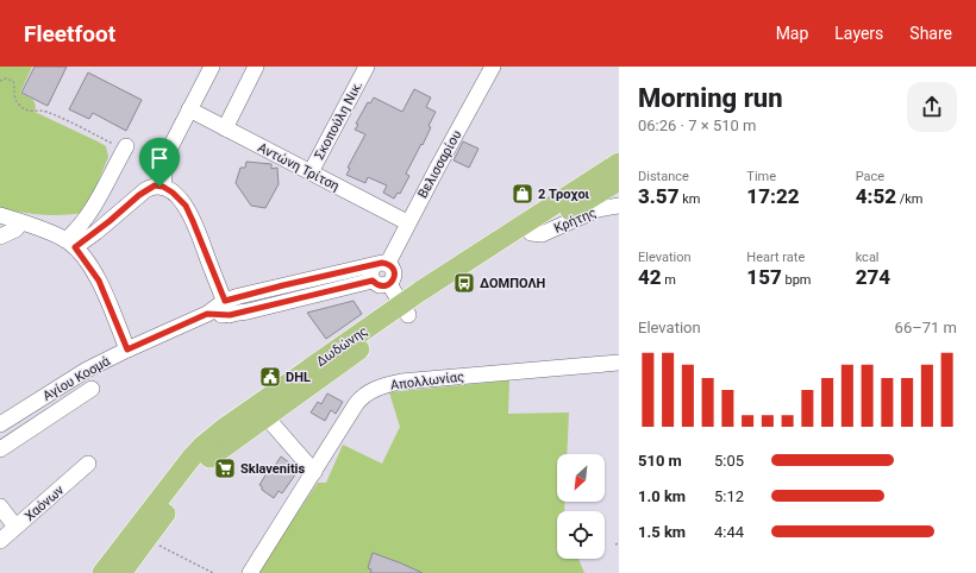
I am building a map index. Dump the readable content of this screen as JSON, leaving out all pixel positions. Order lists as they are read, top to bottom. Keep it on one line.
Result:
{"streets":{"main road":["Δωδώνης"],"street":["Σκοπούλη Νικ.","Βελισσαρίου","Αντώνη Τρίτση","Κρήτης","Αγίου Κοσμά","Απολλωνίας","Χαόνων"]},"crossings":[["Σκοπούλη Νικ.","Αντώνη Τρίτση"],["Βελισσαρίου","Αντώνη Τρίτση"],["Βελισσαρίου","Αγίου Κοσμά"],["Κρήτης","Δωδώνης"]],"places":{"shop":["2 Τροχοι"],"bus stop":["ΔΟΜΠΟΛΗ"],"public building":["DHL"],"supermarket":["Sklavenitis"]},"north":"bottom left","page":{"header":"Fleetfoot","nav":["Map","Layers","Share"],"heading":["Morning run","06:26 · 7 × 510 m"],"stats":[["Distance","3.57 km"],["Time","17:22"],["Pace","4:52 /km"],["Elevation","42 m"],["Heart rate","157 bpm"],["kcal","274"]],"chart":["Elevation","66–71 m"],"list":[{"name":"510 m","note":"5:05"},{"name":"1.0 km","note":"5:12"},{"name":"1.5 km","note":"4:44"}]}}
